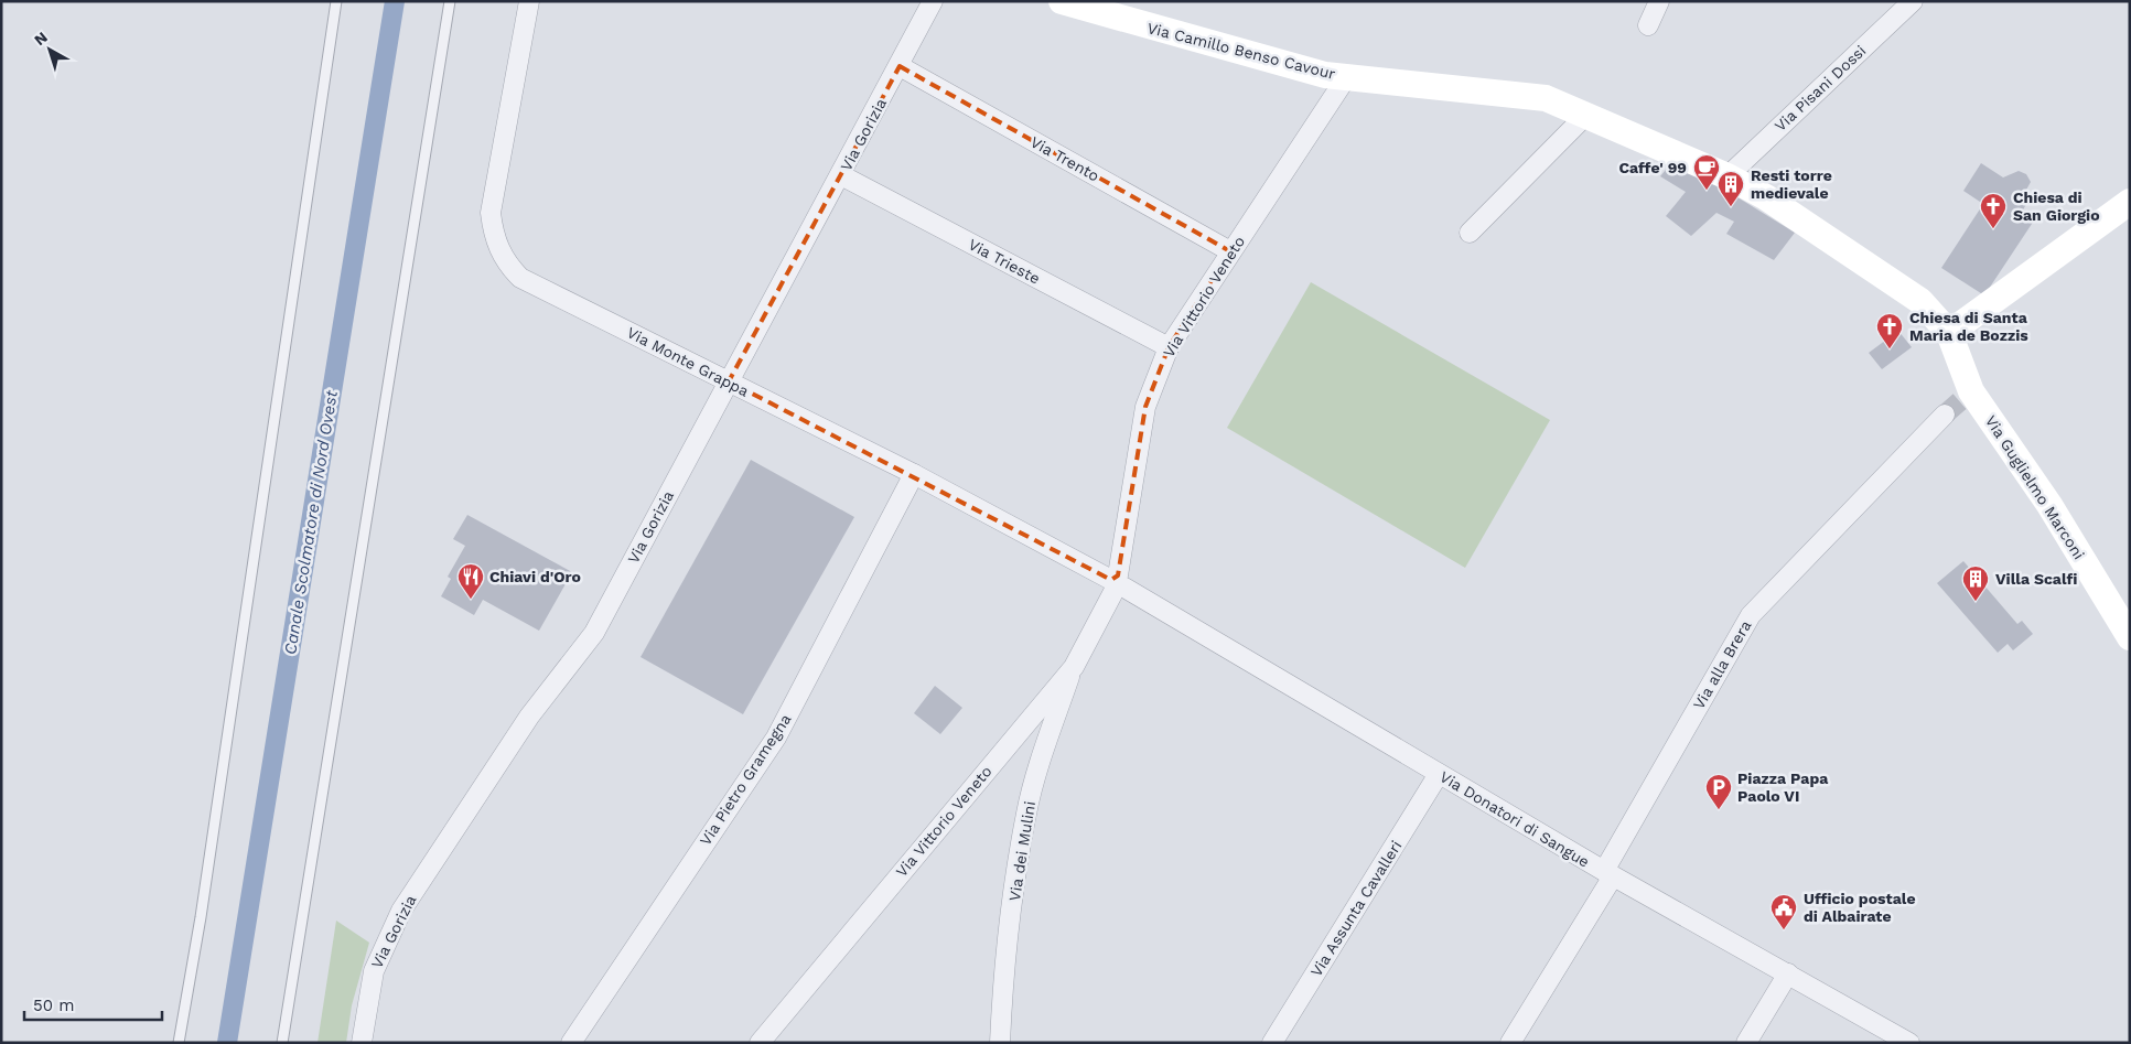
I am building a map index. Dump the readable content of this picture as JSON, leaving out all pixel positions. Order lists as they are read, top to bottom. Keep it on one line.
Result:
{"streets":{"street":["Via Camillo Benso Cavour","Via Pisani Dossi","Via Gorizia","Via Trento","Via Trieste","Via Vittorio Veneto","Via Monte Grappa","Via Guglielmo Marconi","Via alla Brera","Via Pietro Gramegna","Via Donatori di Sangue","Via dei Mulini","Via Assunta Cavalleri"]},"crossings":[["Via Camillo Benso Cavour","Via Pisani Dossi"],["Via Camillo Benso Cavour","Via Vittorio Veneto"],["Via Camillo Benso Cavour","Via Guglielmo Marconi"],["Via Gorizia","Via Trento"],["Via Gorizia","Via Trieste"],["Via Gorizia","Via Monte Grappa"],["Via Trento","Via Vittorio Veneto"],["Via Trieste","Via Vittorio Veneto"],["Via Vittorio Veneto","Via Monte Grappa"],["Via Vittorio Veneto","Via Donatori di Sangue"],["Via Vittorio Veneto","Via dei Mulini"],["Via Monte Grappa","Via Pietro Gramegna"],["Via Monte Grappa","Via Donatori di Sangue"],["Via alla Brera","Via Donatori di Sangue"],["Via Donatori di Sangue","Via Assunta Cavalleri"]],"water":["Canale Scolmatore di Nord Ovest"],"places":{"cafe":["Caffe' 99"],"building":["Resti torre medievale","Villa Scalfi"],"church":["Chiesa di San Giorgio","Chiesa di Santa Maria de Bozzis"],"restaurant":["Chiavi d'Oro"],"parking":["Piazza Papa Paolo VI"],"public building":["Ufficio postale di Albairate"]},"scale_bar":"50 m","north":"top left"}
